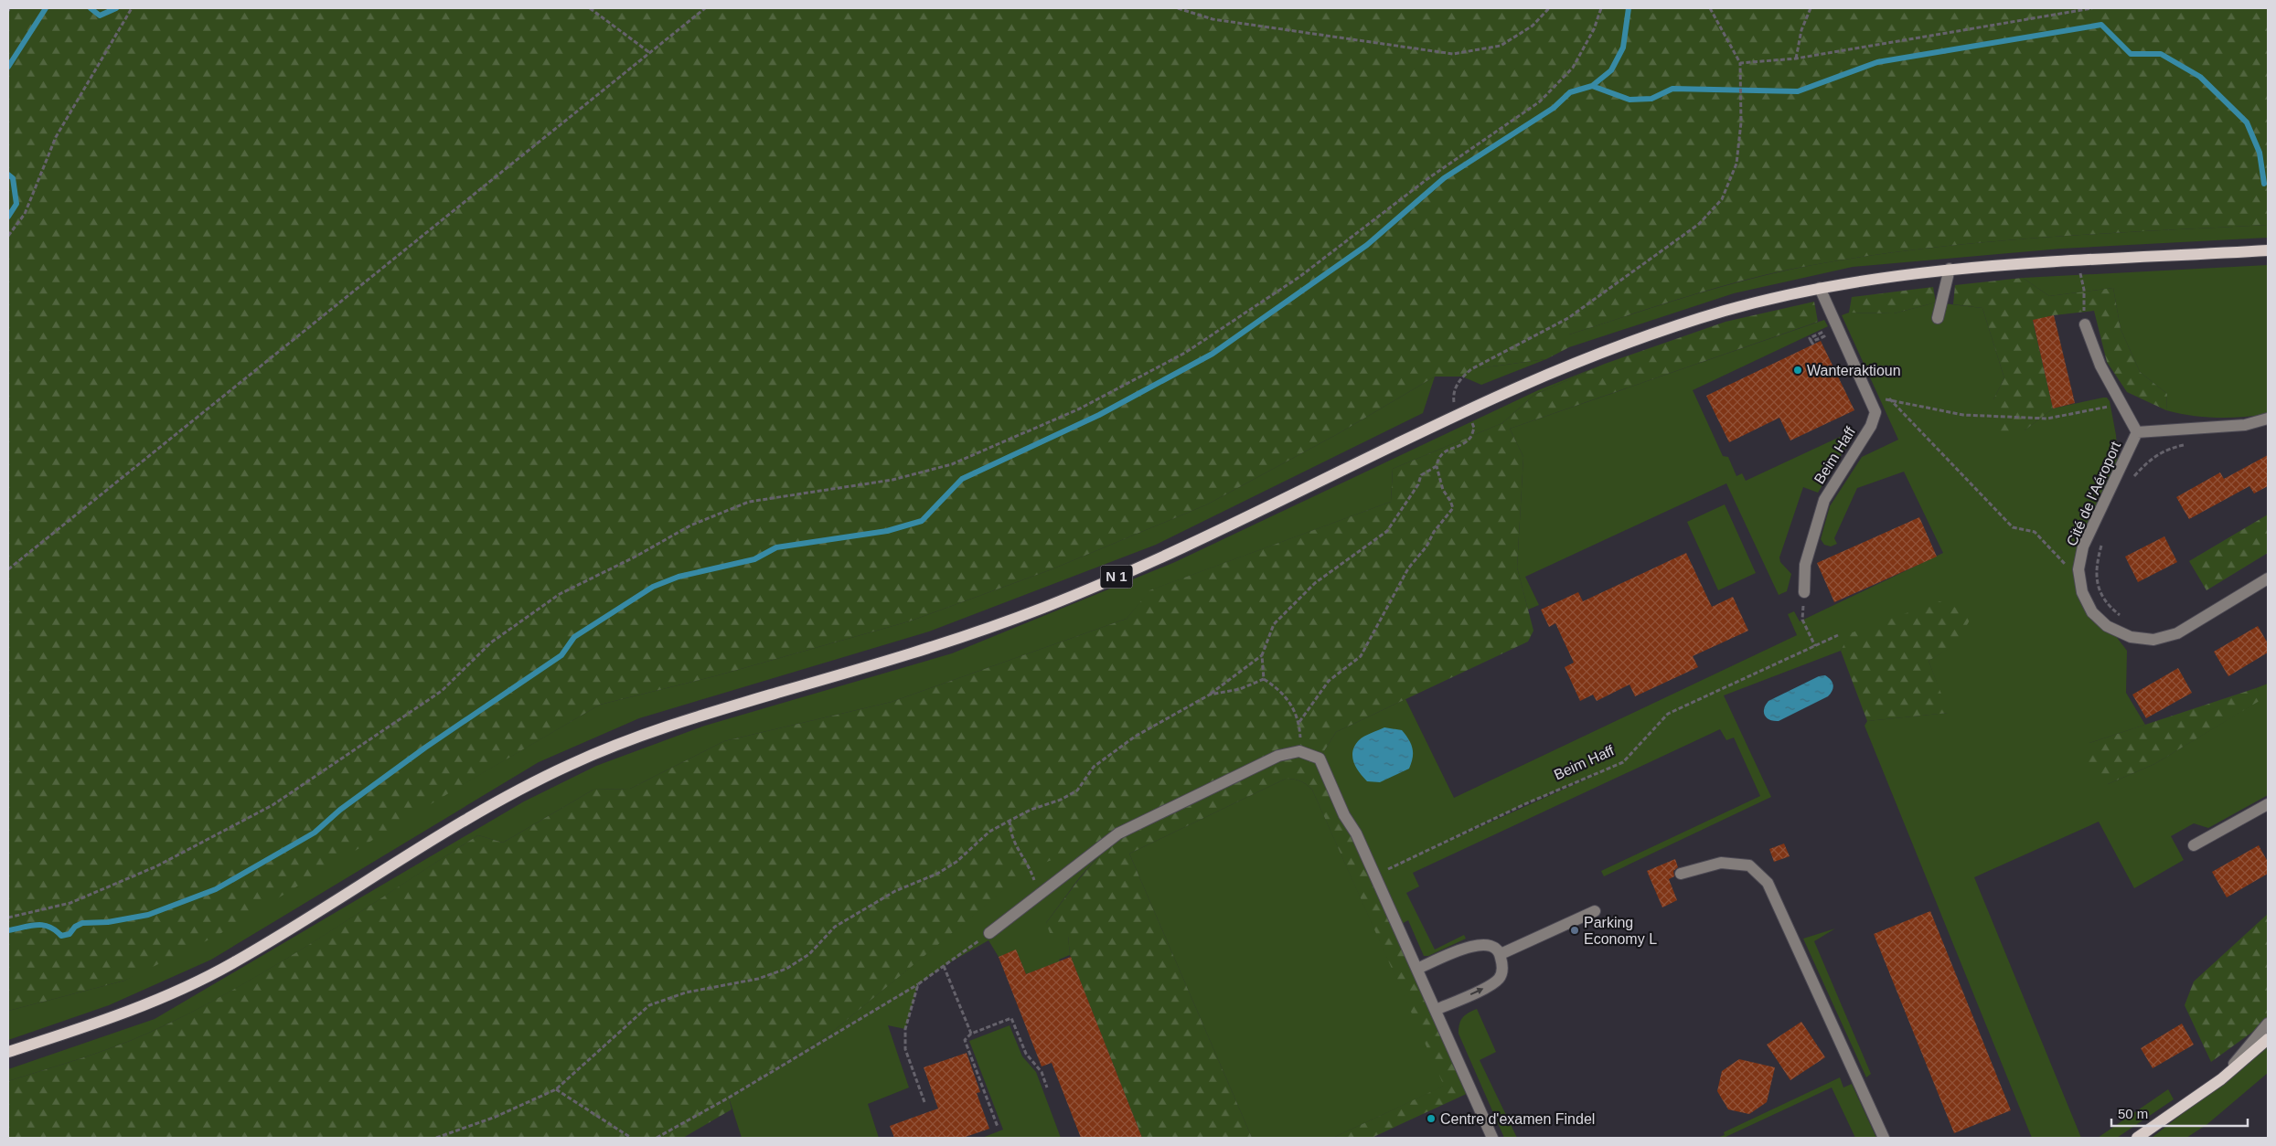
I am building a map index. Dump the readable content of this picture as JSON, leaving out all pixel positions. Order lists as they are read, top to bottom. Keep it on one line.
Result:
{"streets":{"main road":["N 1"],"street":["Beim Haff","Cité de l'Aéroport"]},"crossings":[["Beim Haff","N 1"]],"places":["Wanteraktioun","Parking Economy L","Centre d'examen Findel"],"scale_bar":"50 m"}
